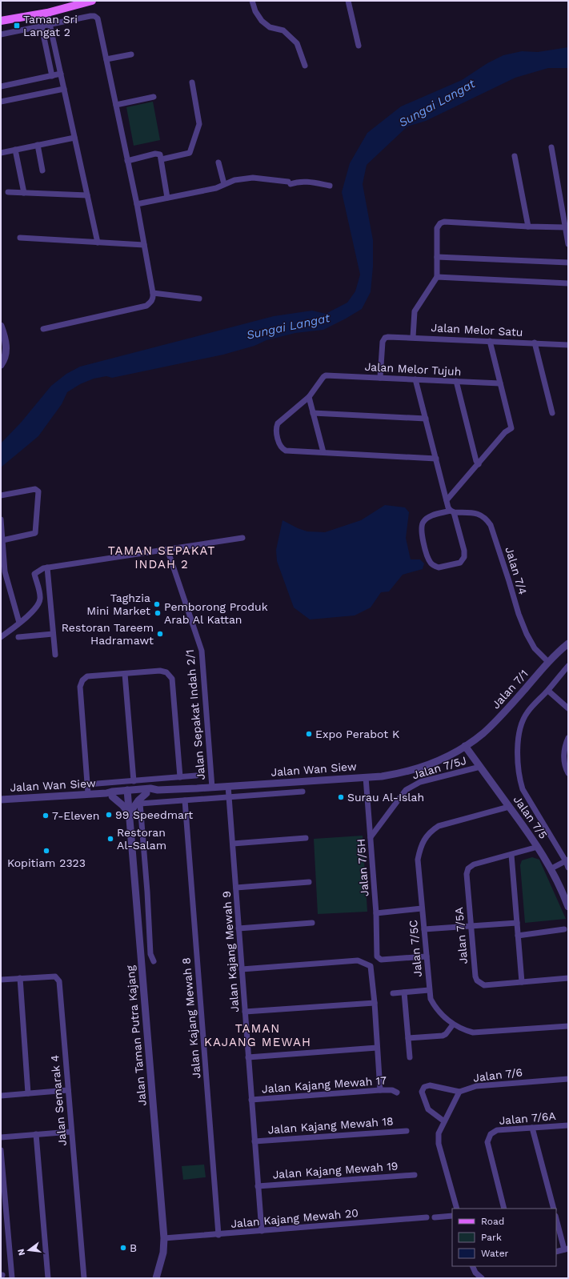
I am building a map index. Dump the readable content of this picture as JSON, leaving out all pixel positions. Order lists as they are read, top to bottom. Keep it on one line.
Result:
{"streets":{"street":["Jalan Melor Satu","Jalan Melor Tujuh","Jalan 7/4","Jalan 7/1","Jalan Sepakat Indah 2/1","Jalan 7/5J","Jalan Wan Siew","Jalan 7/5","Jalan 7/5H","Jalan 7/5A","Jalan 7/5C","Jalan Kajang Mewah 9","Jalan Kajang Mewah 8","Jalan Taman Putra Kajang","Jalan 7/6","Jalan Kajang Mewah 17","Jalan Semarak 4","Jalan 7/6A","Jalan Kajang Mewah 18","Jalan Kajang Mewah 19","Jalan Kajang Mewah 20"]},"crossings":[["Jalan Melor Satu","Jalan Melor Tujuh"],["Jalan 7/4","Jalan 7/1"],["Jalan 7/1","Jalan Wan Siew"],["Jalan 7/1","Jalan 7/5"],["Jalan Sepakat Indah 2/1","Jalan Wan Siew"],["Jalan 7/5J","Jalan 7/5"],["Jalan 7/5J","Jalan 7/5H"],["Jalan Wan Siew","Jalan 7/5"],["Jalan Wan Siew","Jalan 7/5H"],["Jalan Wan Siew","Jalan Kajang Mewah 9"],["Jalan Wan Siew","Jalan Taman Putra Kajang"],["Jalan 7/5","Jalan 7/5A"],["Jalan 7/5","Jalan 7/5C"],["Jalan 7/5H","Jalan 7/5C"],["Jalan Kajang Mewah 9","Jalan Kajang Mewah 17"],["Jalan Kajang Mewah 9","Jalan Kajang Mewah 18"],["Jalan Kajang Mewah 9","Jalan Kajang Mewah 19"],["Jalan Kajang Mewah 9","Jalan Kajang Mewah 20"],["Jalan Kajang Mewah 8","Jalan Kajang Mewah 20"],["Jalan Taman Putra Kajang","Jalan Kajang Mewah 20"]],"districts":["TAMAN SEPAKAT INDAH 2","TAMAN KAJANG MEWAH"],"water":["Sungai Langat"],"places":{"transit":["Taman Sri Langat 2"],"other":["Taghzia Mini Market","Pemborong Produk Arab Al Kattan","Restoran Tareem Hadramawt","Expo Perabot K","Surau Al-Islah","99 Speedmart","7-Eleven","Restoran Al-Salam","Kopitiam 2323","B"]},"legend":["Road","Park","Water"],"north":"left"}
